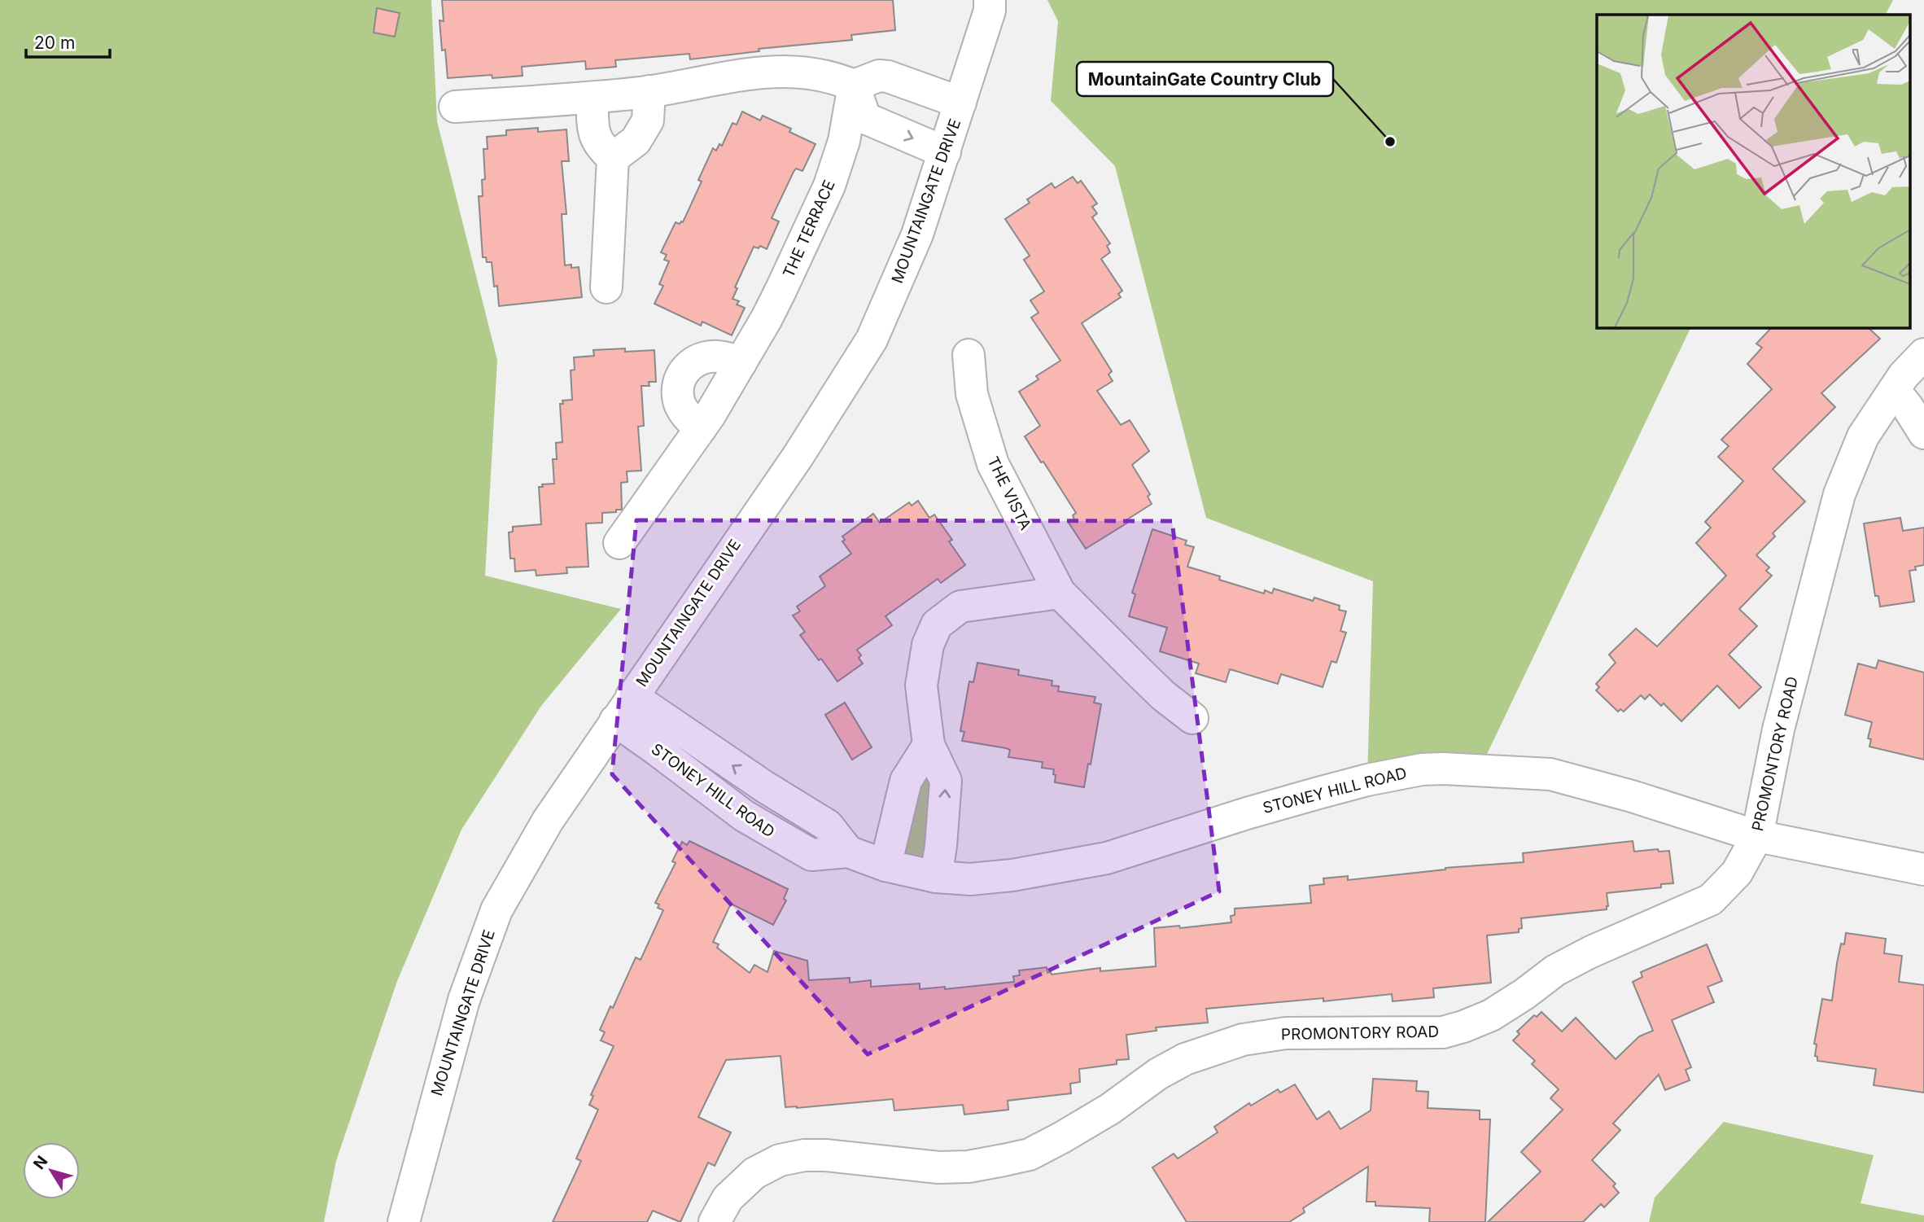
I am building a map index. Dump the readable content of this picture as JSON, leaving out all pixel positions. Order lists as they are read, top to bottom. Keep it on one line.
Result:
{"streets":{"street":["MOUNTAINGATE DRIVE","THE TERRACE","THE VISTA","PROMONTORY ROAD","STONEY HILL ROAD"]},"crossings":[["MOUNTAINGATE DRIVE","STONEY HILL ROAD"],["PROMONTORY ROAD","STONEY HILL ROAD"]],"places":["MountainGate Country Club"],"scale_bar":"20 m","north":"top left"}
